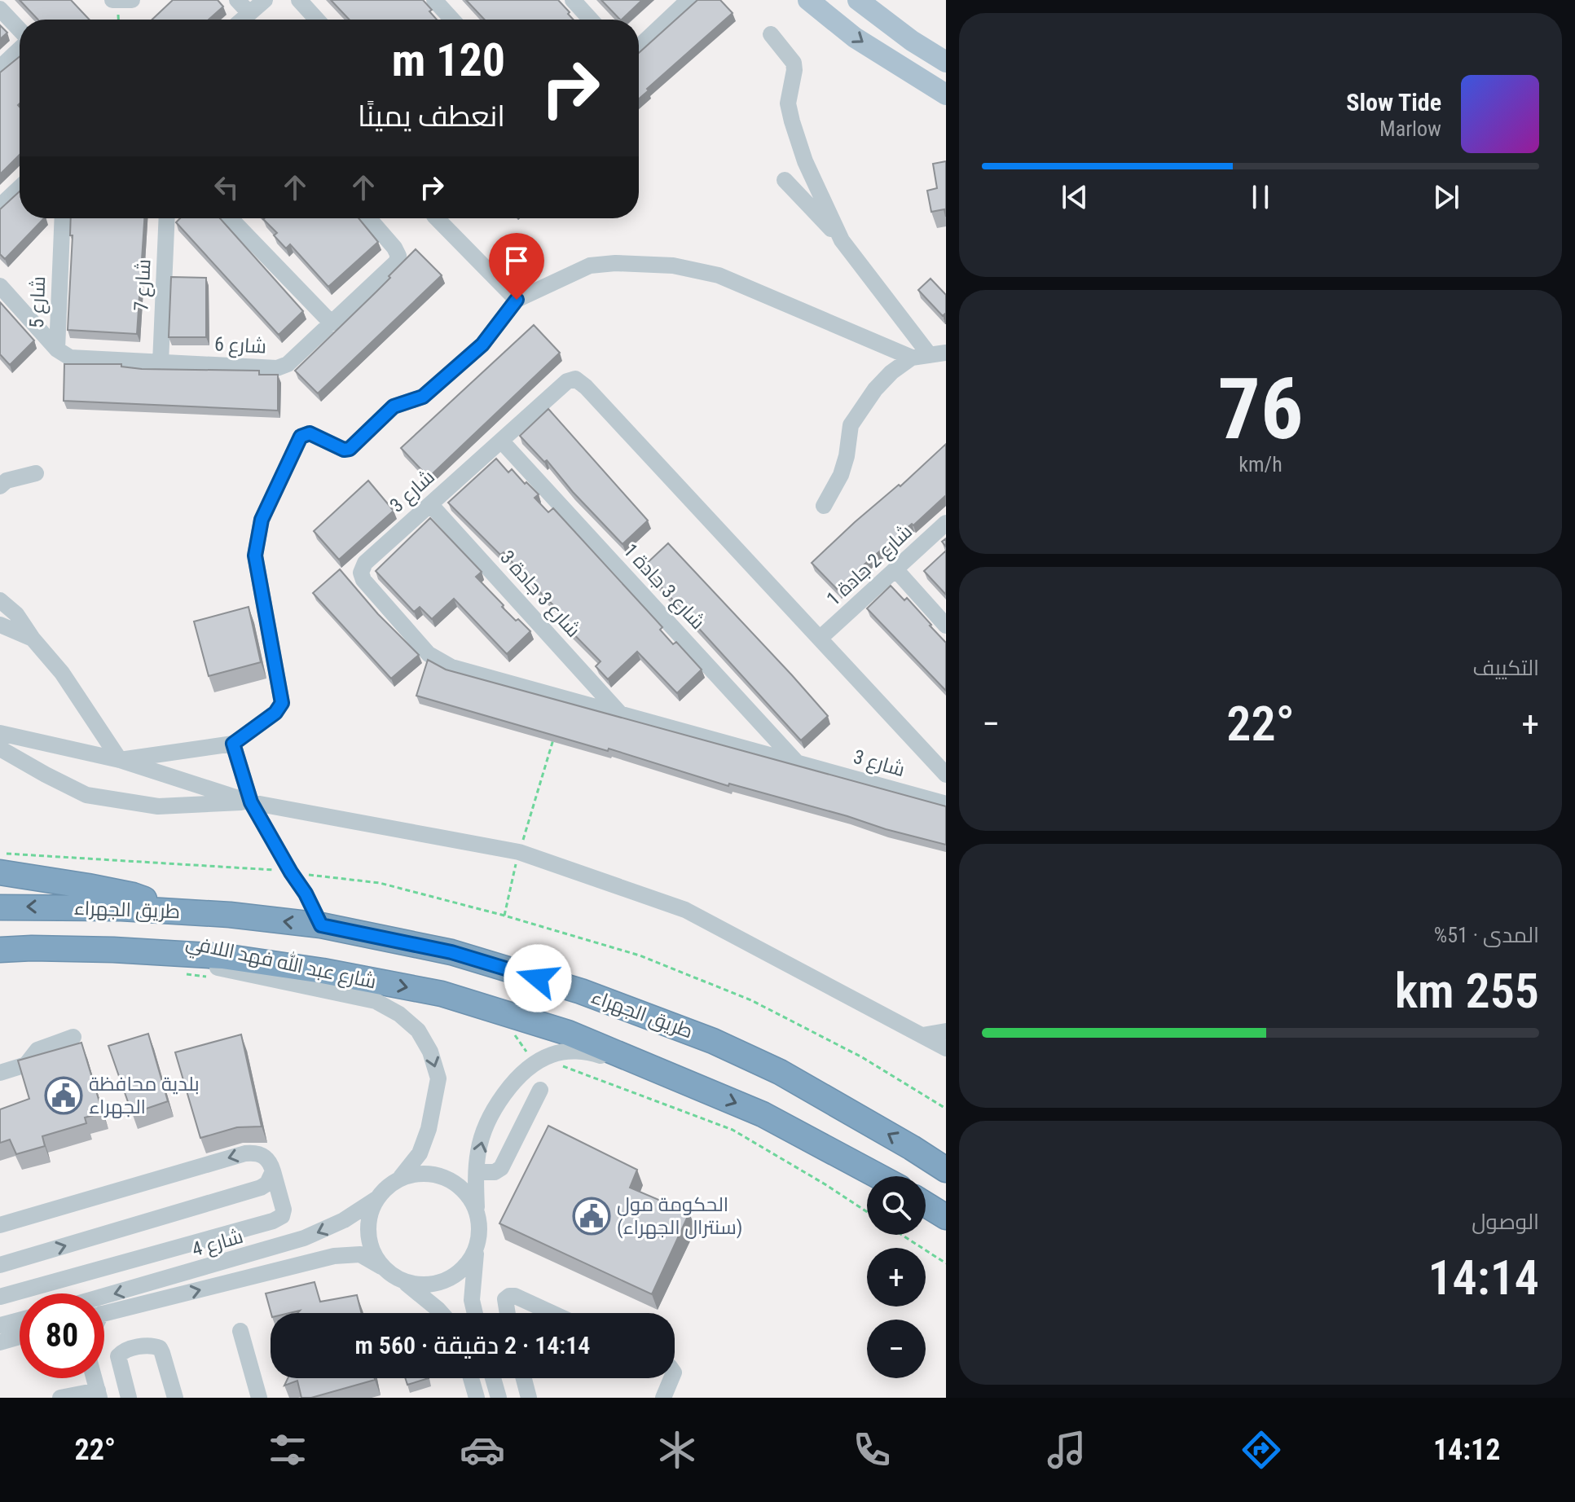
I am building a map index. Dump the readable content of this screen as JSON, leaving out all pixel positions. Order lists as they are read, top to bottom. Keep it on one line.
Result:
{"streets":{"highway":["طريق الجهراء"],"street":["شارع 7","شارع 5","شارع 6","شارع 3","شارع 2 جادة 1","شارع 3 جادة 1","شارع 3 جادة 3","شارع عبد الله فهد اللافي","شارع 4"]},"crossings":[["شارع 7","شارع 6"],["شارع 5","شارع 6"],["شارع 3","شارع 2 جادة 1"],["شارع 3","شارع 3 جادة 1"],["شارع 3","شارع 3 جادة 3"],["طريق الجهراء","شارع عبد الله فهد اللافي"],["شارع عبد الله فهد اللافي","شارع 4"]],"places":{"public building":["بلدية محافظة الجهراء","الحكومة مول (سنترال الجهراء)"]},"page":{"turn":["120 m","انعطف يمينًا"],"song":["Slow Tide","Marlow"],"tile":[["76","km/h"],"التكييف",["المدى · 51%","255 km"],["الوصول","14:14"]],"heat":["−","22°","+"],"map_buttons":["+","−"],"limit":"80","trip":"14:14 · 2 دقيقة · 560 m","tabs":["14:12","22°"]}}
